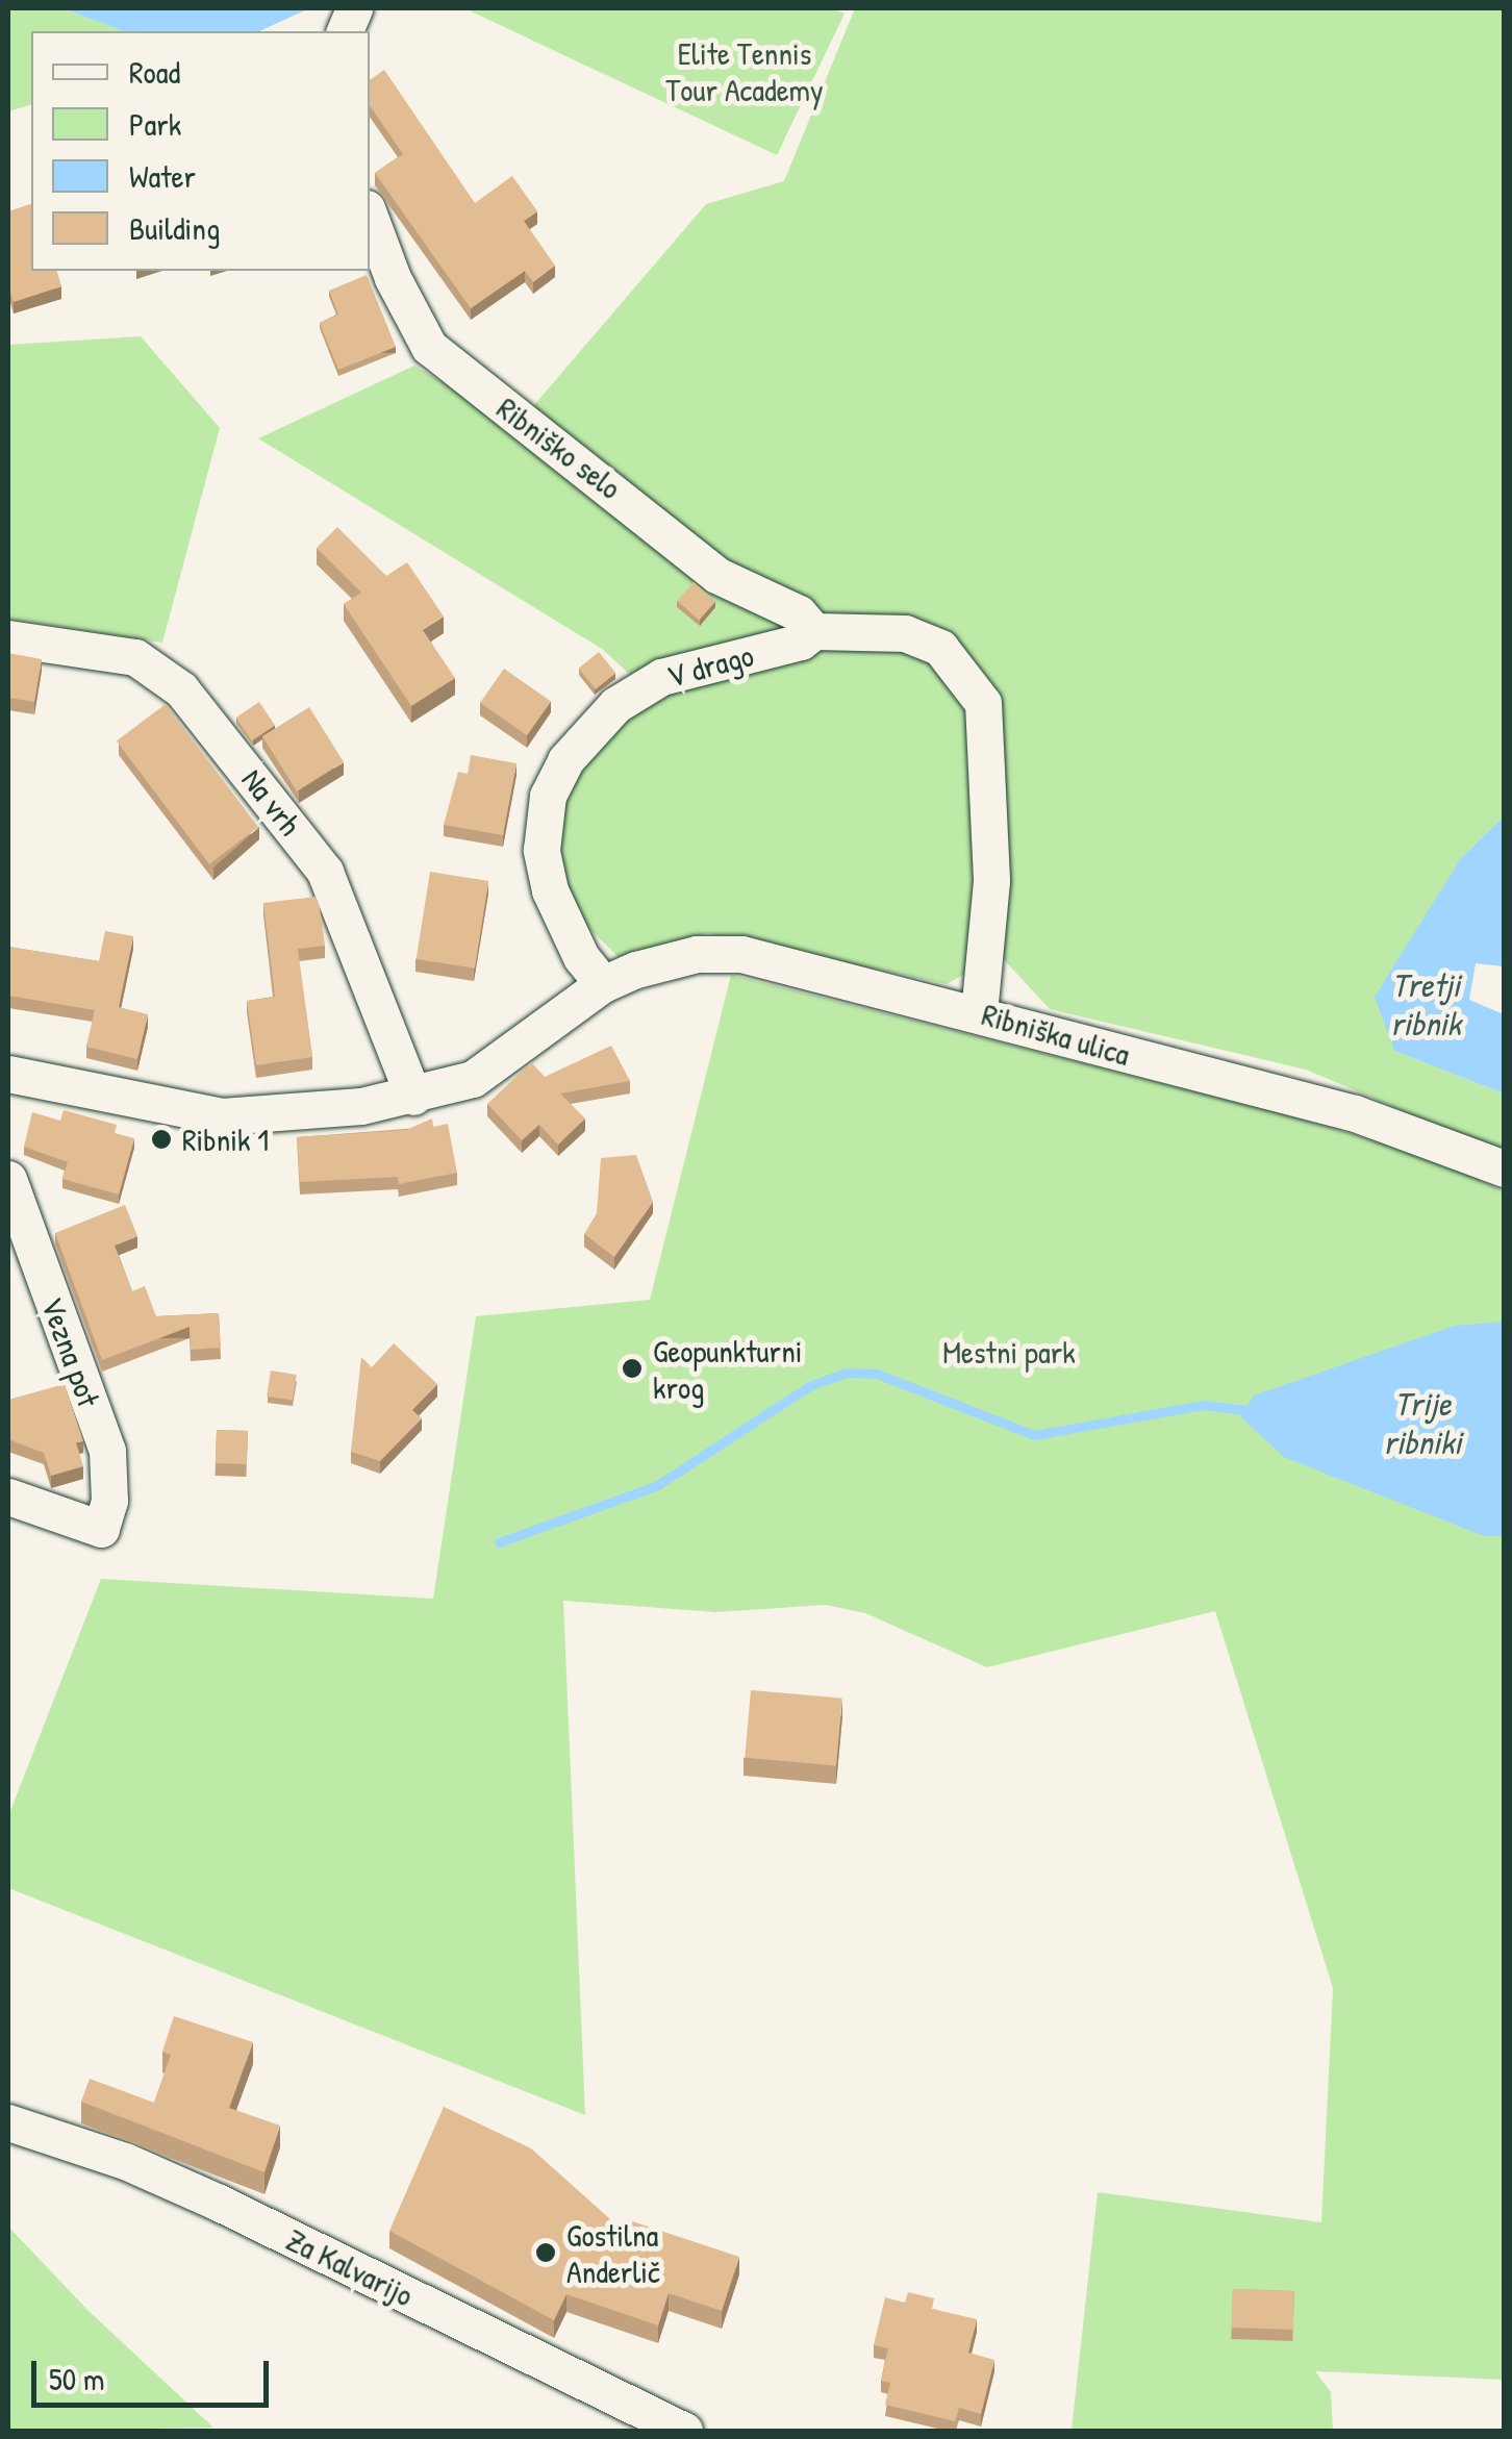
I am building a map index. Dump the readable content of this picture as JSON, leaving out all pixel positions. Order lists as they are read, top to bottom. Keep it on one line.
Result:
{"streets":{"street":["Ribniško selo","V drago","Na vrh","Ribniška ulica","Vezna pot","Za Kalvarijo"]},"crossings":[["Ribniško selo","V drago"],["V drago","Ribniška ulica"],["Na vrh","Ribniška ulica"]],"water":["Tretji ribnik","Trije ribniki"],"parks":["Elite Tennis Tour Academy","Mestni park"],"places":["Ribnik 1","Geopunkturni krog","Gostilna Anderlič"],"legend":["Road","Park","Water","Building"],"scale_bar":"50 m"}
